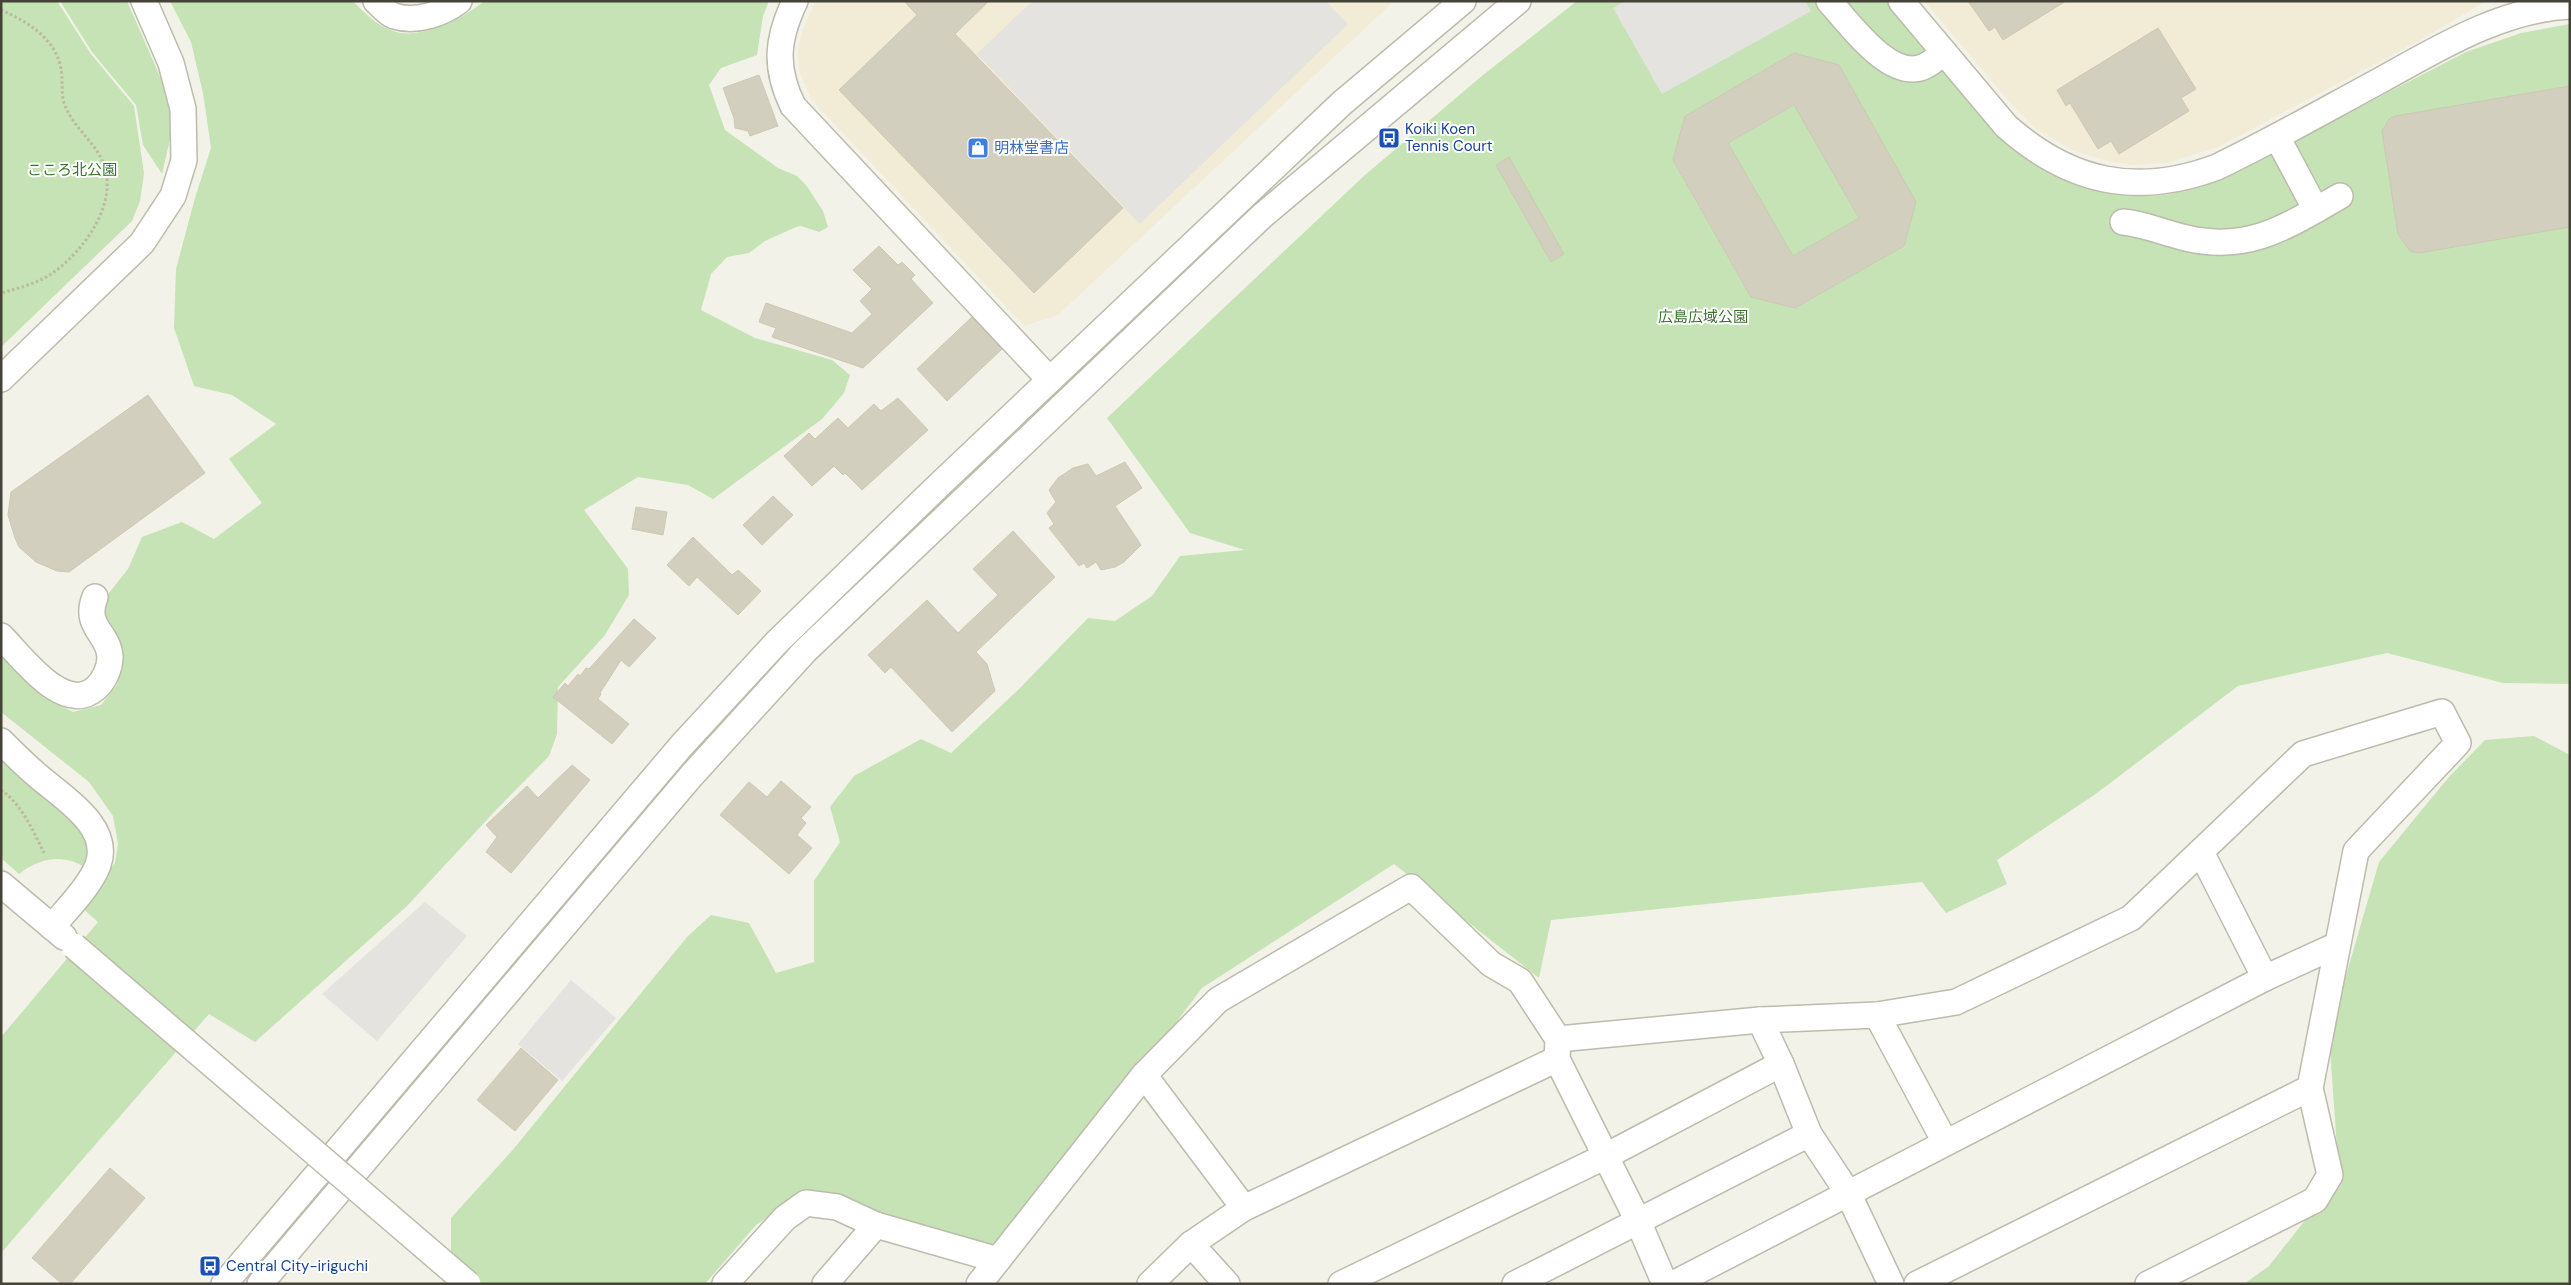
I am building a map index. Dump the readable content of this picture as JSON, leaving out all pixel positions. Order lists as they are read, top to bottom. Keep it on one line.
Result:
{"parks":["こころ北公園","広島広域公園"],"places":{"bus stop":["Koiki Koen Tennis Court","Central City-iriguchi"],"shop":["明林堂書店"]}}
